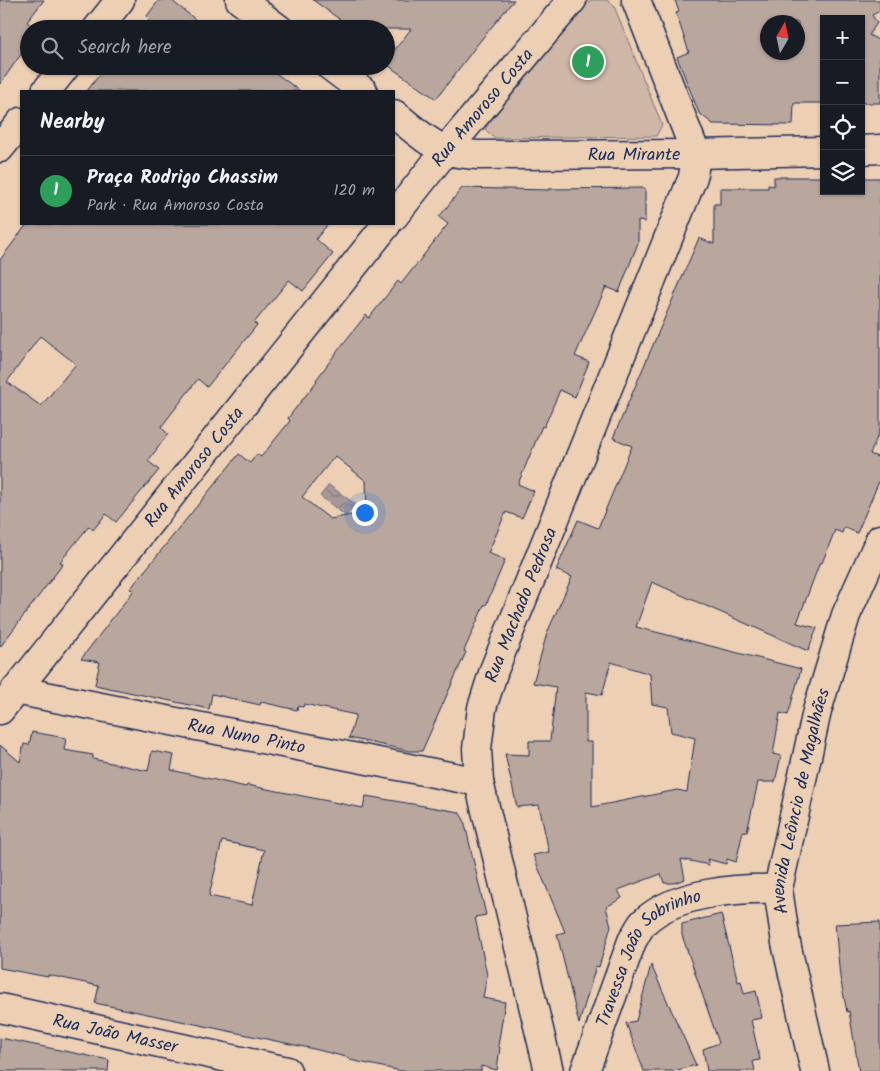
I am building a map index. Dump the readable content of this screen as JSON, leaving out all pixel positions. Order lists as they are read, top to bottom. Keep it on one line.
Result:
{"streets":{"street":["Rua Amoroso Costa","Rua Mirante","Rua Machado Pedrosa","Rua Nuno Pinto","Avenida Leôncio de Magalhães","Travessa João Sobrinho","Rua João Masser"]},"crossings":[["Rua Amoroso Costa","Rua Mirante"],["Rua Amoroso Costa","Rua Nuno Pinto"],["Rua Mirante","Rua Machado Pedrosa"],["Rua Machado Pedrosa","Rua Nuno Pinto"],["Avenida Leôncio de Magalhães","Travessa João Sobrinho"]],"north":"top","page":{"map_buttons":["+","−"],"search":"Search here","pins":"1","heading":"Nearby","list":[{"mark":"1","name":"Praça Rodrigo Chassim","note":"Park · Rua Amoroso Costa","value":"120 m"}]}}
